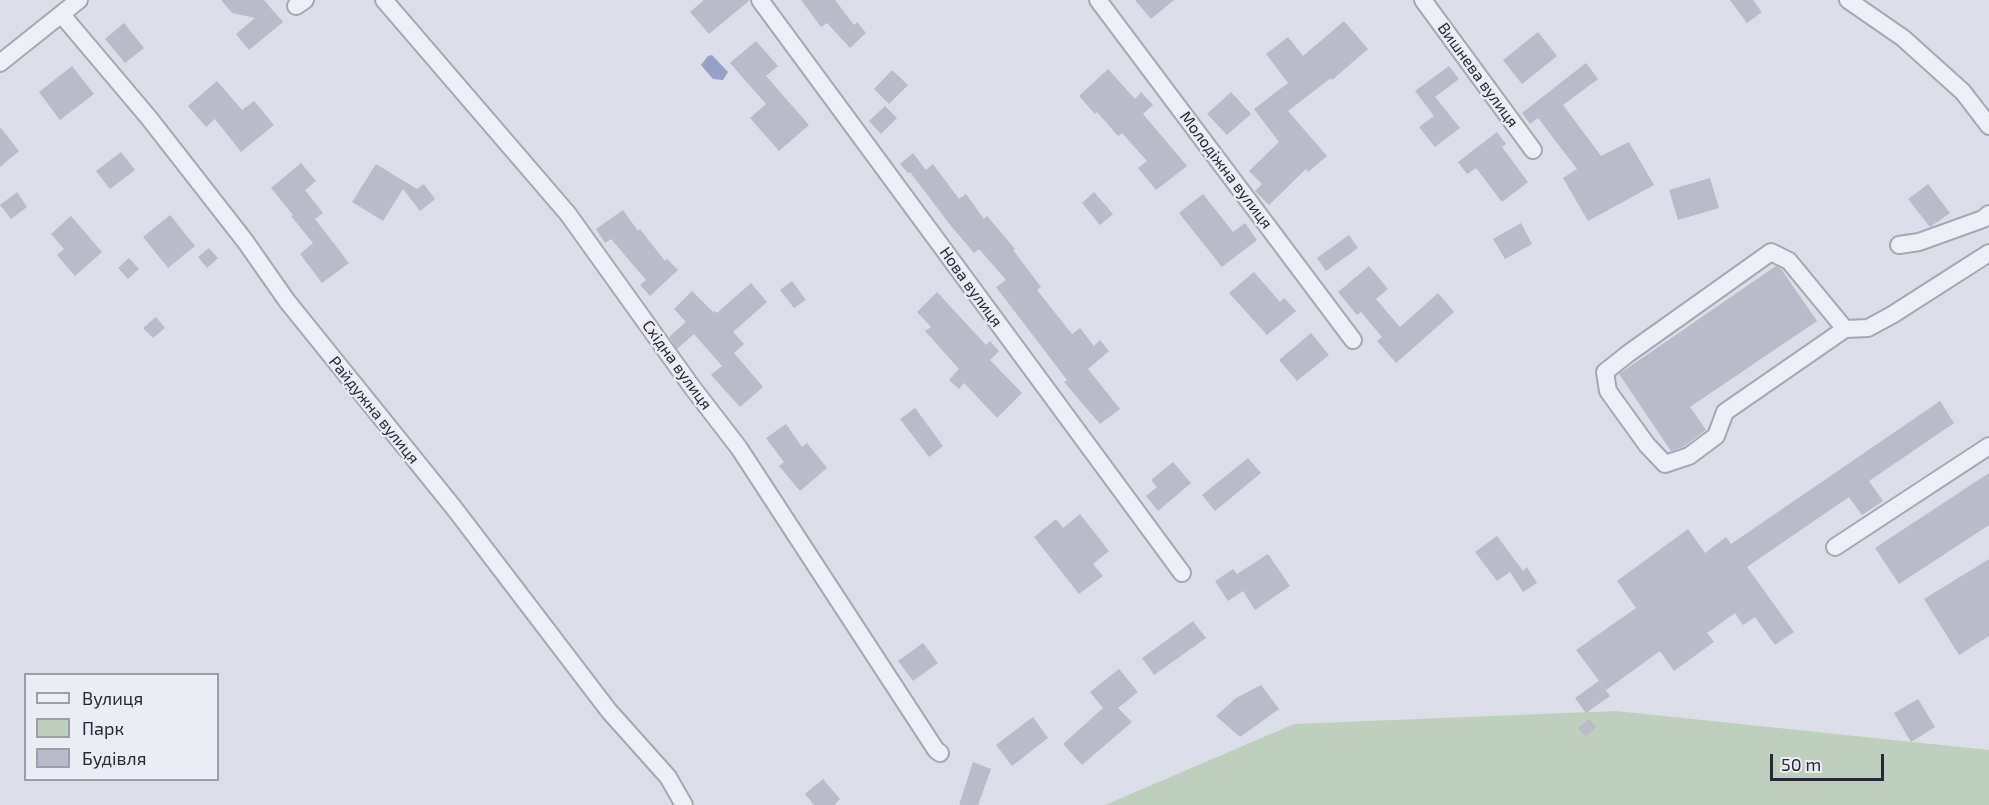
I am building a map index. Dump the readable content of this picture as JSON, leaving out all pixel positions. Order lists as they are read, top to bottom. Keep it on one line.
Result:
{"streets":{"street":["Вишнева вулиця","Молодіжна вулиця","Нова вулиця","Східна вулиця","Райдужна вулиця"]},"legend":["Вулиця","Парк","Будівля"],"scale_bar":"50 m"}
